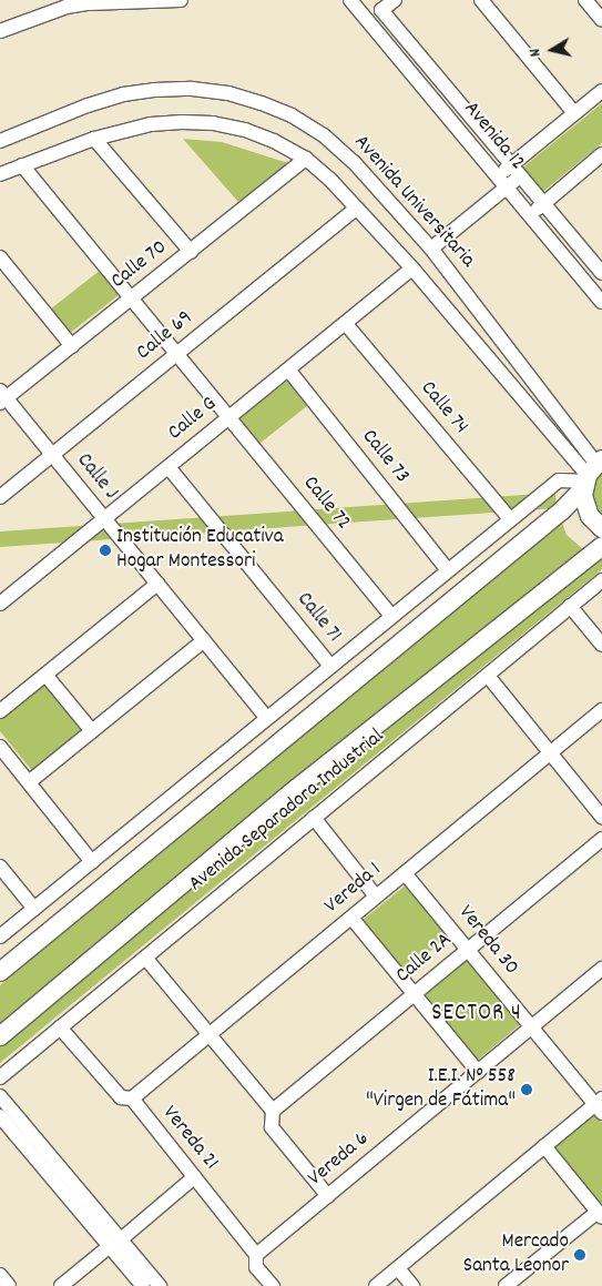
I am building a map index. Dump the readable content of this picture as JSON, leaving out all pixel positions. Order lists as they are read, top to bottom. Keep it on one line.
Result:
{"streets":{"main road":["Avenida Separadora Industrial"],"street":["Avenida 12","Avenida Universitaria","Calle 70","Calle 69","Calle 74","Calle G","Calle 73","Calle J","Calle 72","Calle 71","Vereda 1","Vereda 30","Calle 2A","Vereda 21","Vereda 6"]},"crossings":[["Calle 70","Calle J"],["Calle 70","Calle 72"],["Calle 69","Calle J"],["Calle 69","Calle 72"],["Calle 74","Calle G"],["Calle G","Calle 73"],["Calle G","Calle J"],["Calle G","Calle 72"],["Calle G","Calle 71"],["Avenida Separadora Industrial","Vereda 21"],["Vereda 1","Vereda 30"],["Vereda 1","Vereda 21"],["Vereda 30","Calle 2A"],["Vereda 30","Vereda 6"],["Vereda 21","Vereda 6"]],"districts":["SECTOR 4"],"places":["Institución Educativa Hogar Montessori","I.E.I. N° 558 \"Virgen de Fátima\"","Mercado Santa Leonor"],"north":"left"}
